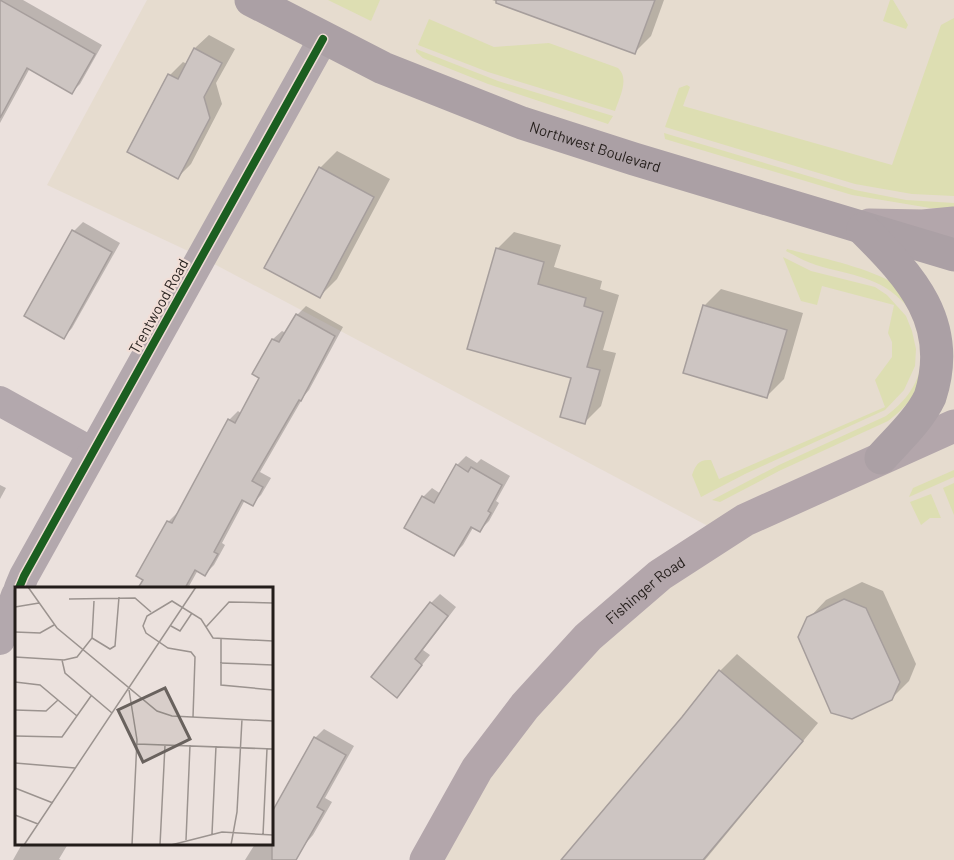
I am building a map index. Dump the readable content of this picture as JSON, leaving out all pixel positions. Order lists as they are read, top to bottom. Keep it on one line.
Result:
{"streets":{"main road":["Northwest Boulevard","Fishinger Road"],"street":["Trentwood Road"]},"crossings":[["Northwest Boulevard","Trentwood Road"]]}
